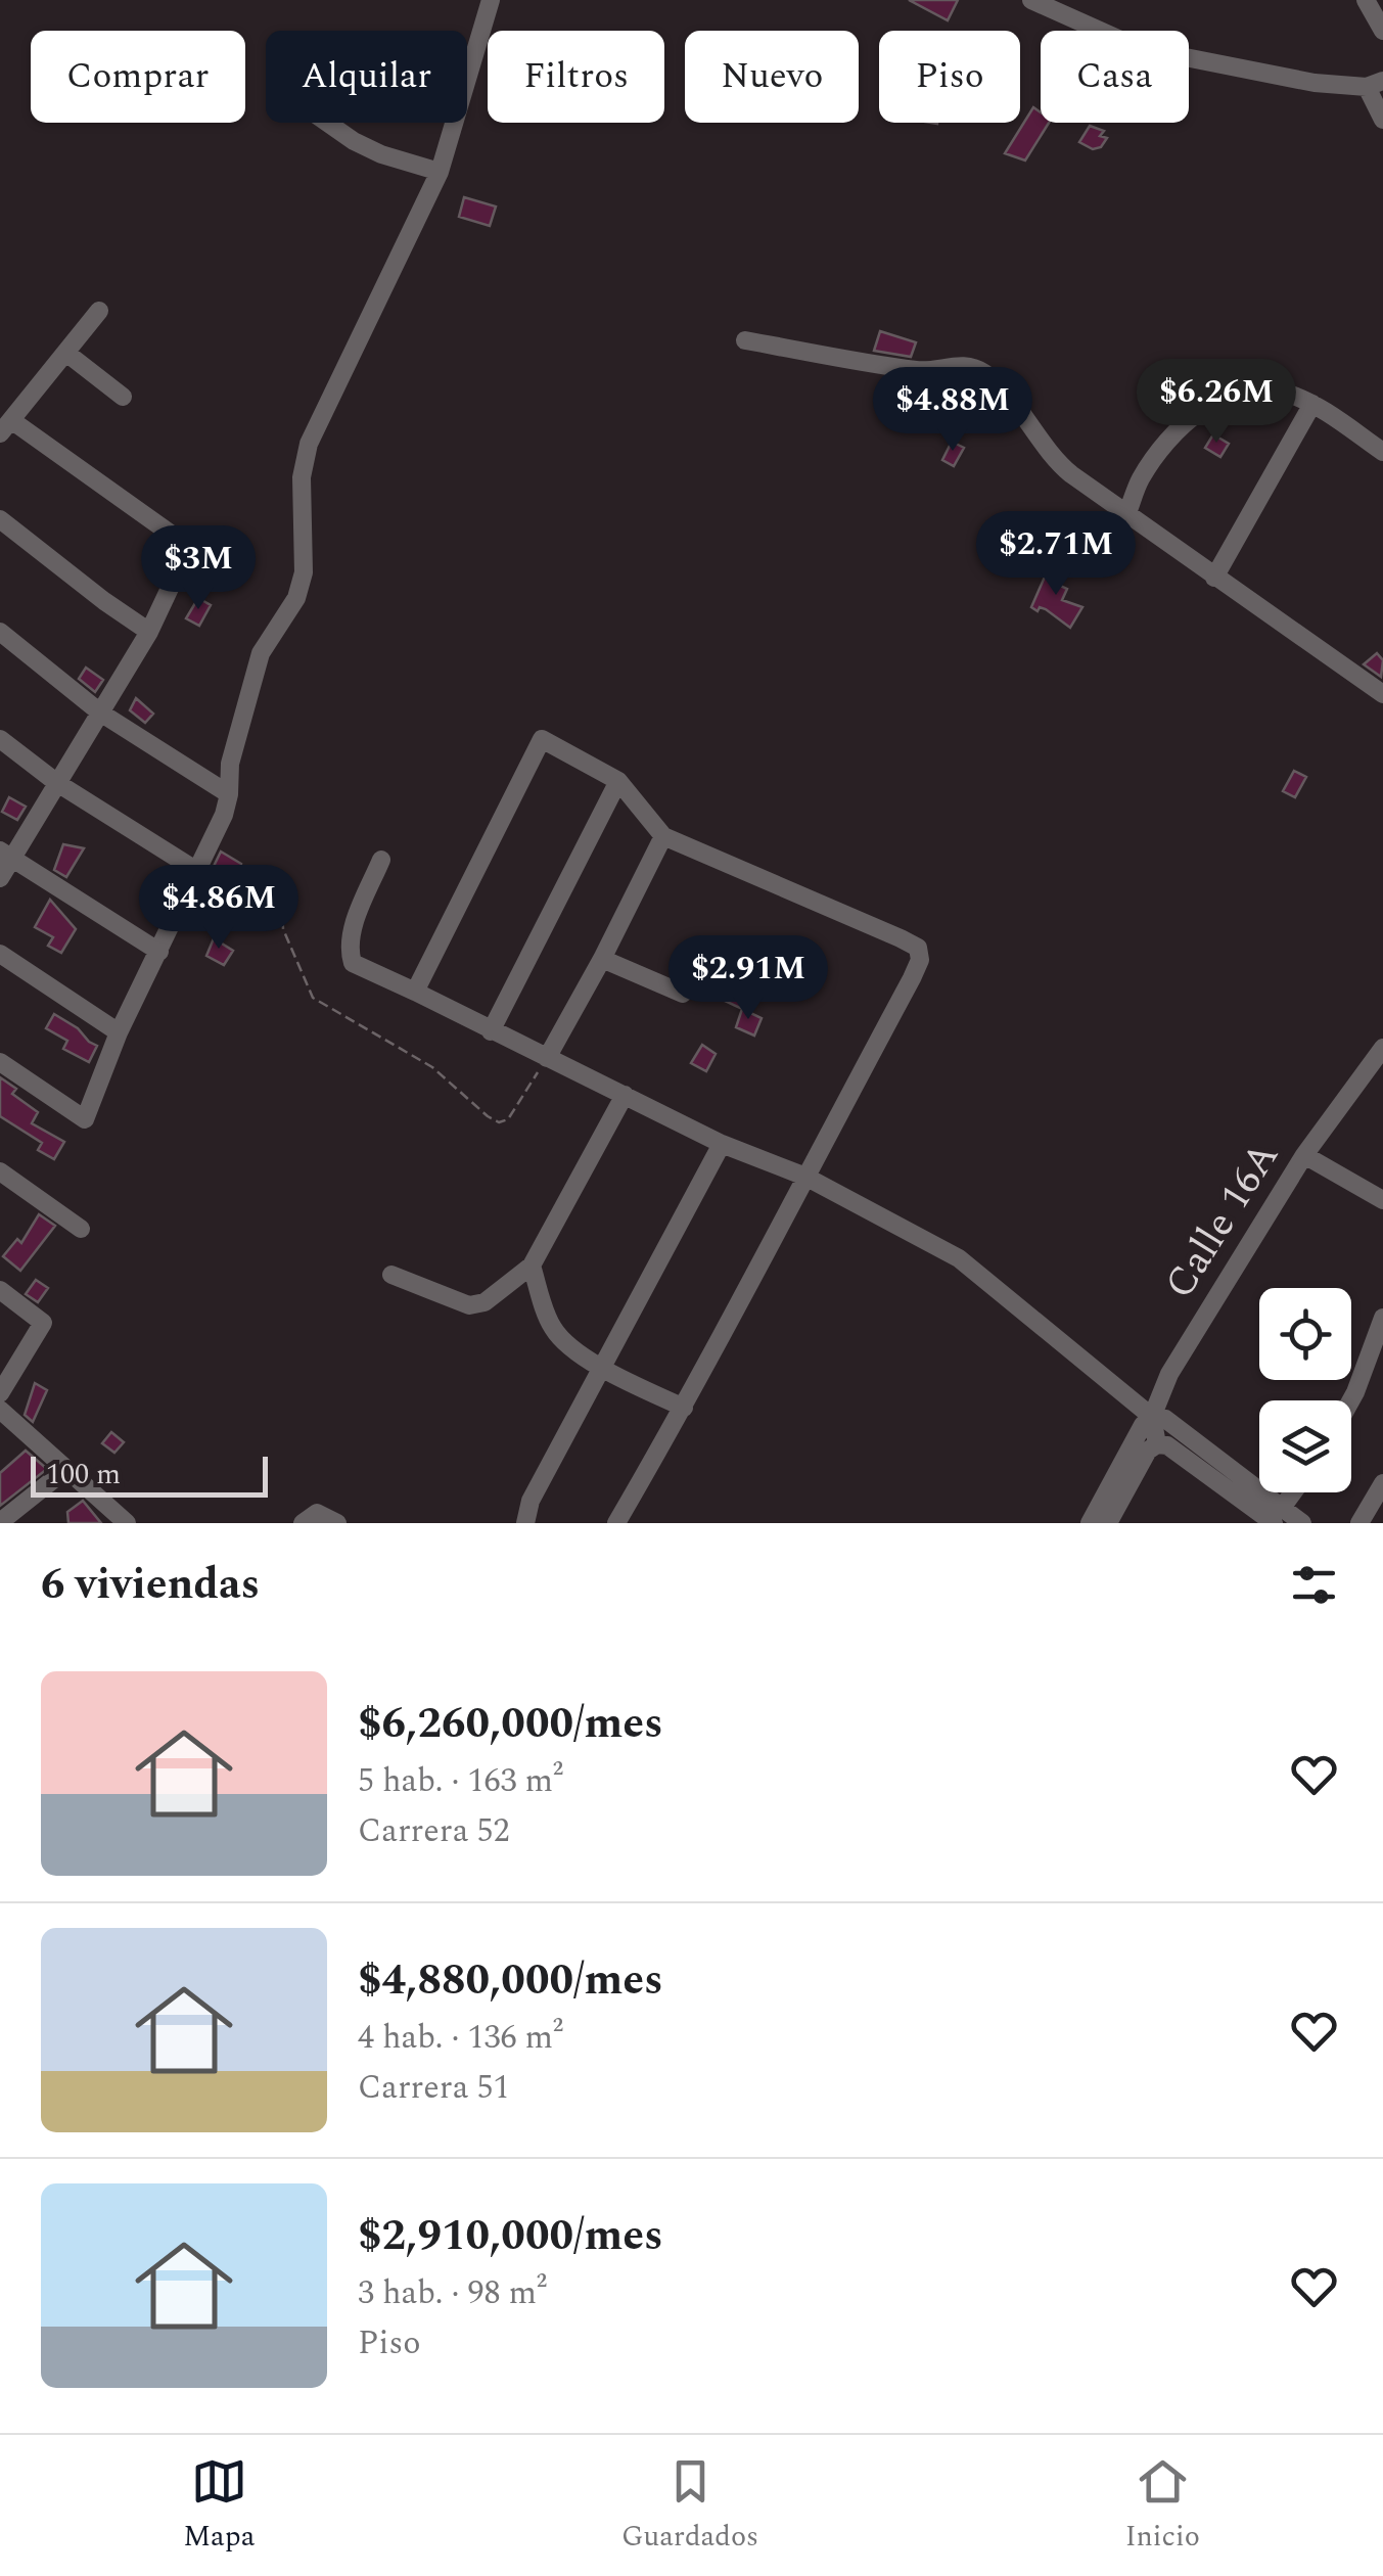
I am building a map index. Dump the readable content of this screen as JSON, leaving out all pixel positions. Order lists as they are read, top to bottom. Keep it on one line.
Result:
{"streets":{"street":["Calle 16A"]},"scale_bar":"100 m","page":{"chip":["Comprar","Alquilar","Filtros","Nuevo","Piso","Casa"],"price":["$6.26M","$4.88M","$2.71M","$3M","$4.86M","$2.91M"],"scale":"100 m","heading":"6 viviendas","list":[{"name":"$6,260,000/mes","note":"5 hab. · 163 m² · Carrera 52"},{"name":"$4,880,000/mes","note":"4 hab. · 136 m² · Carrera 51"},{"name":"$2,910,000/mes","note":"3 hab. · 98 m² · Piso"}],"tabs":["Mapa","Guardados","Inicio"]}}
